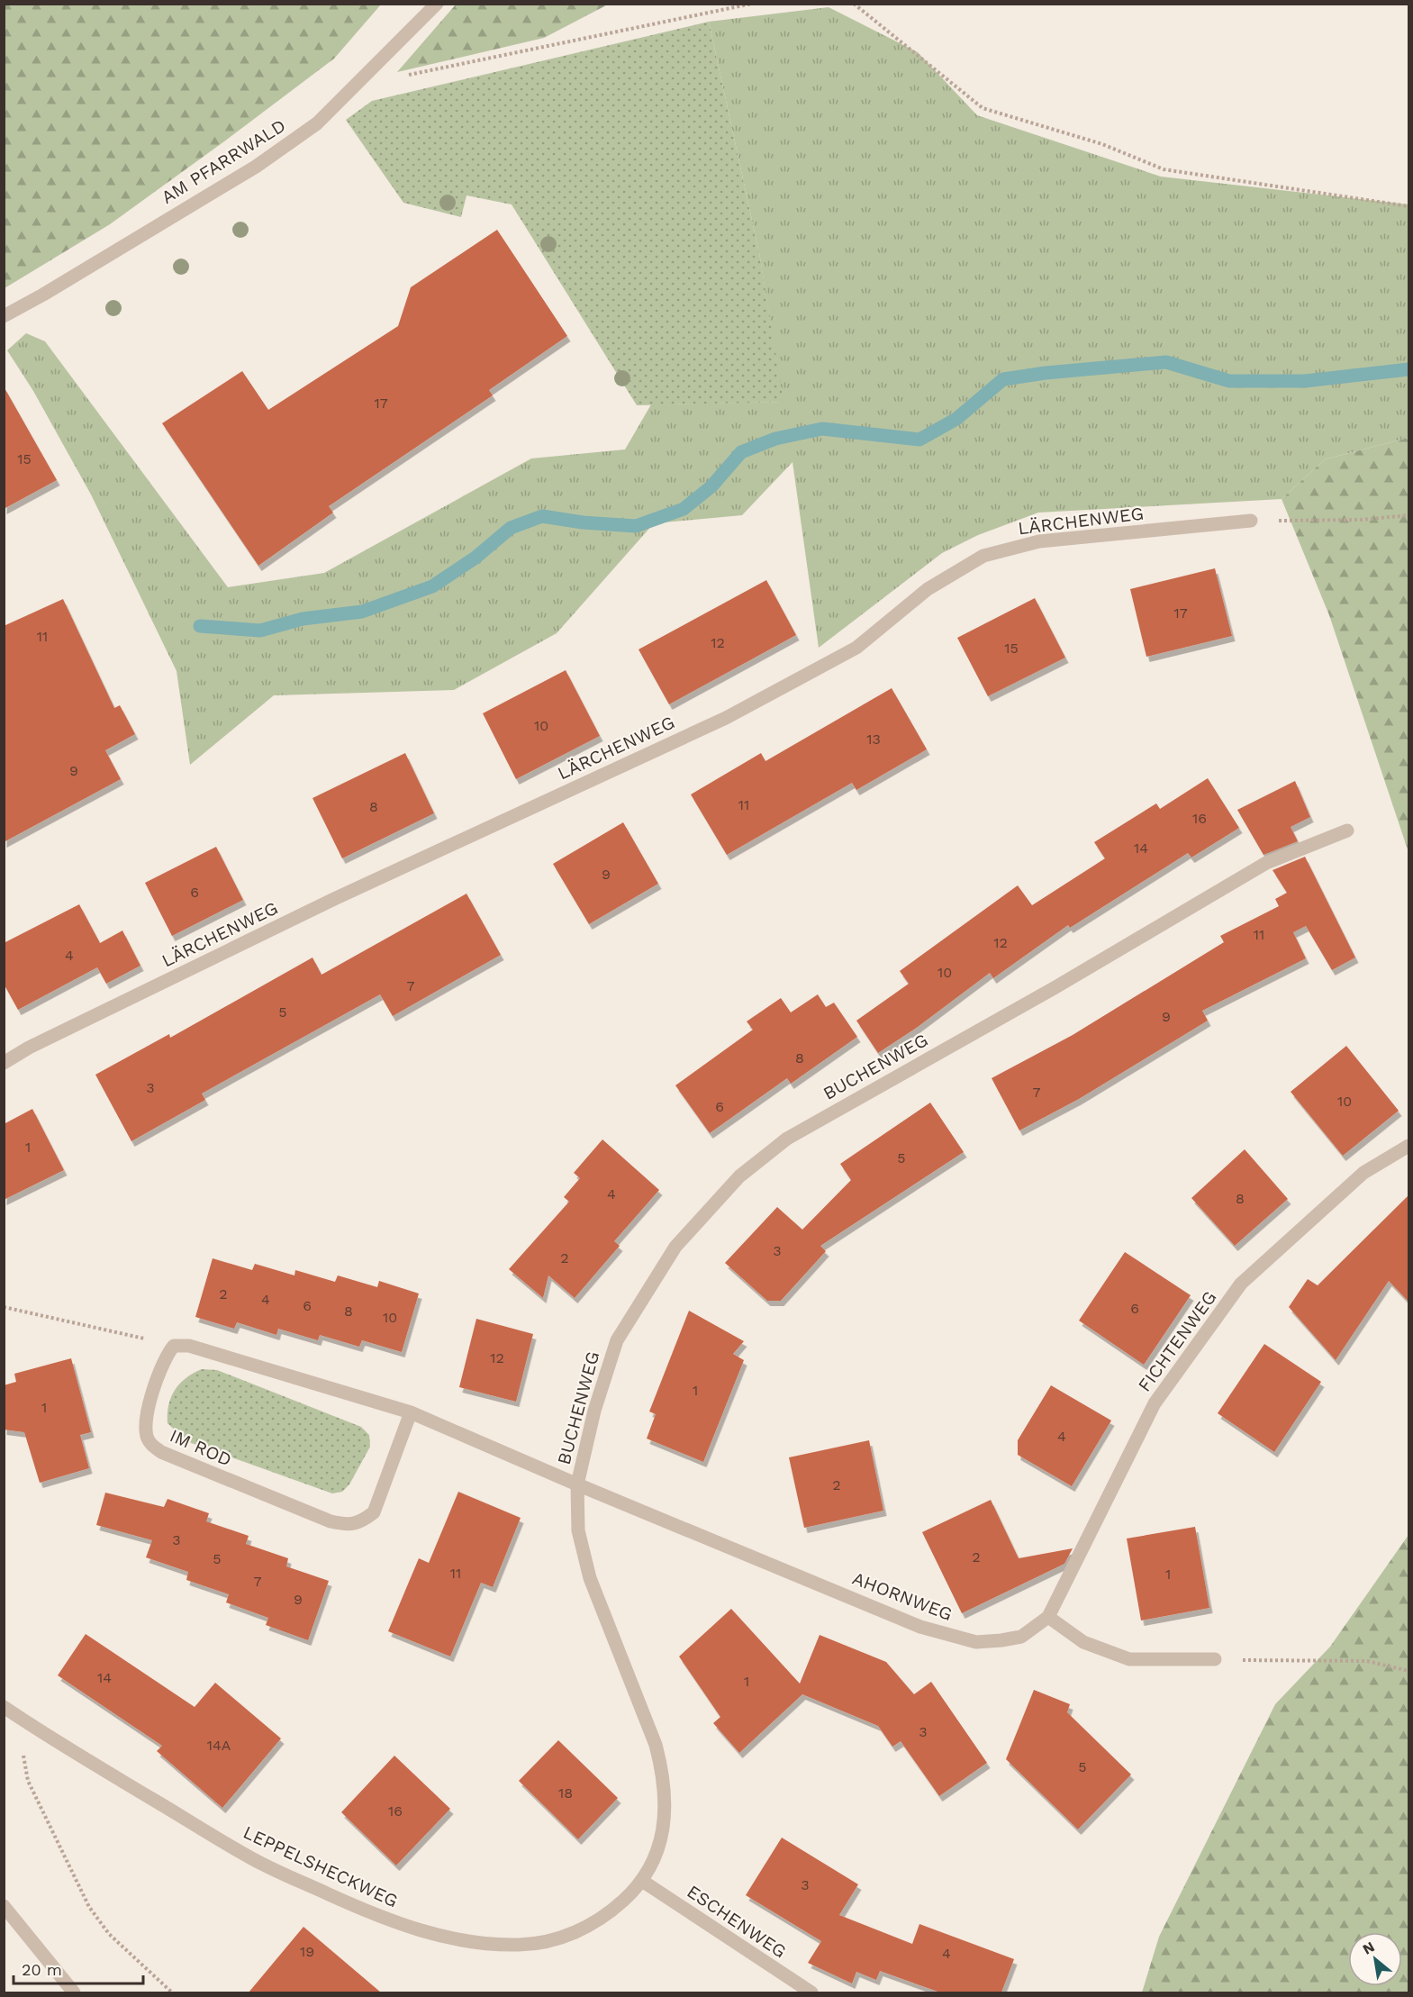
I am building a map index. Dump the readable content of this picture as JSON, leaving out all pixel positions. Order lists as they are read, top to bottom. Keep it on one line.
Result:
{"streets":{"street":["AM PFARRWALD","LÄRCHENWEG","BUCHENWEG","FICHTENWEG","IM ROD","AHORNWEG","LEPPELSHECKWEG","ESCHENWEG"]},"crossings":[["BUCHENWEG","AHORNWEG"],["BUCHENWEG","LEPPELSHECKWEG"],["FICHTENWEG","AHORNWEG"],["AHORNWEG","LEPPELSHECKWEG"],["LEPPELSHECKWEG","ESCHENWEG"]],"house_numbers":["17","15","17","11","12","15","10","13","9","11","8","16","14","9","6","11","12","4","10","7","5","9","8","3","7","10","6","1","5","4","8","3","2","2","4","6","6","8","10","12","1","1","4","2","3","2","5","11","1","7","9","14","1","3","14A","5","18","16","3","19","4"],"scale_bar":"20 m","north":"top left"}
